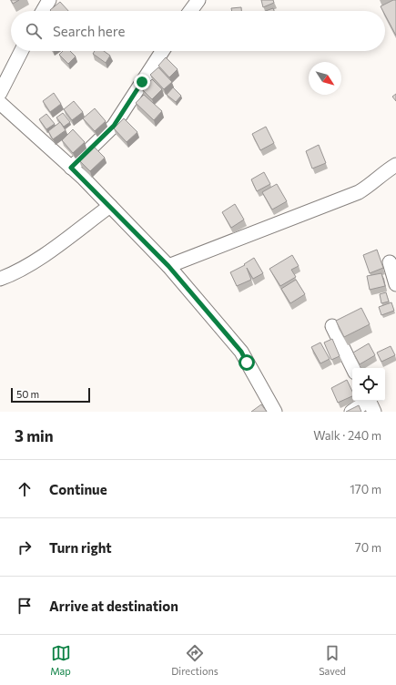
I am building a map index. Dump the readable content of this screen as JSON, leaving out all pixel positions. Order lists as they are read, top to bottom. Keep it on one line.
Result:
{"scale_bar":"50 m","north":"bottom right","page":{"search":"Search here","scale":"50 m","heading":["3 min","Walk · 240 m"],"list":[["Continue","170 m"],["Turn right","70 m"],"Arrive at destination"],"nav":["Map","Directions","Saved"]}}
